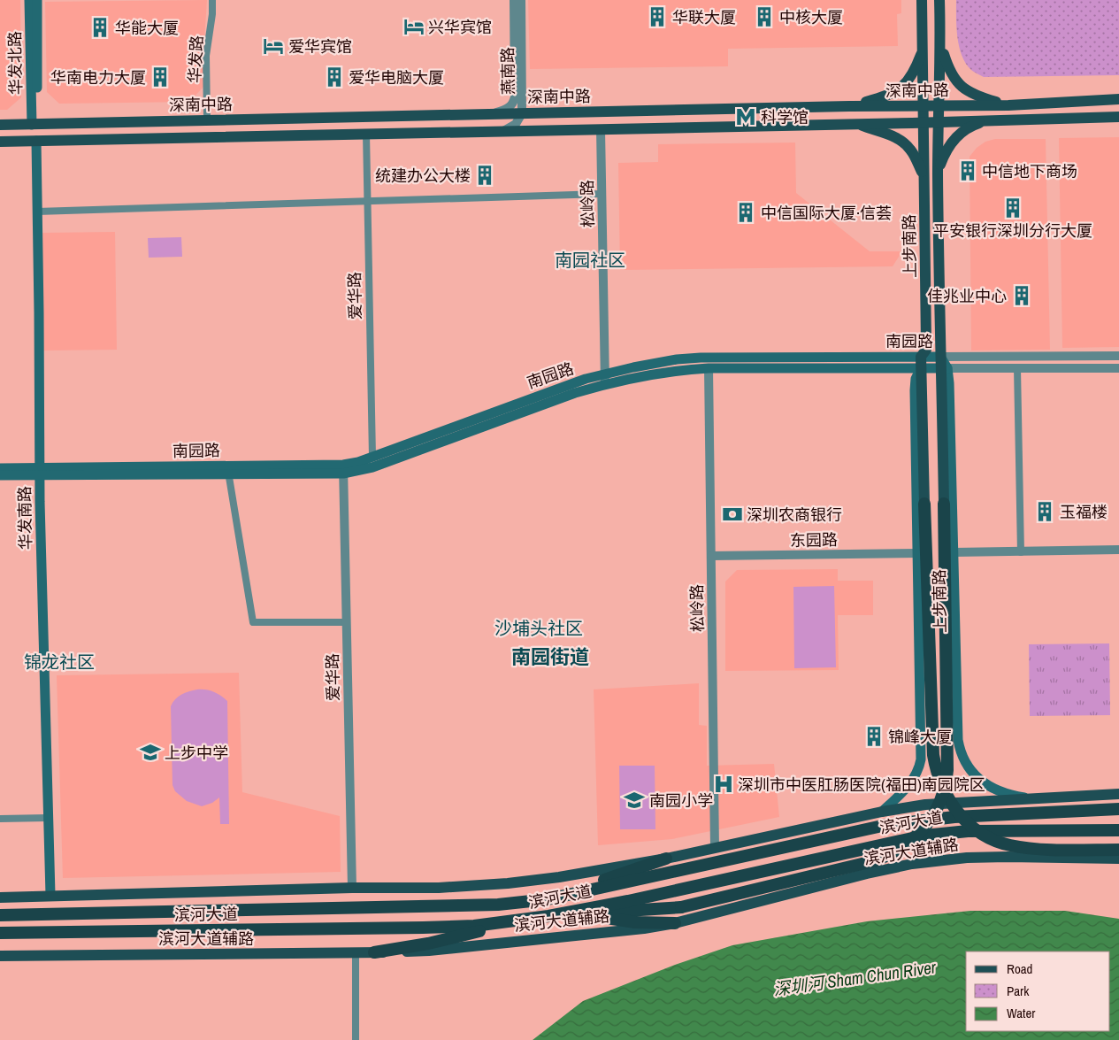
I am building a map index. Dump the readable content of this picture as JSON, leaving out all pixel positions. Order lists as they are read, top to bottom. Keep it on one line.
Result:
{"streets":{"highway":["滨河大道"],"main road":["华发北路","深南中路","上步南路","南园路","华发南路","滨河大道辅路"],"street":["华发路","燕南路","松岭路","爱华路","东园路"]},"crossings":[["华发路","深南中路"],["华发北路","深南中路"],["燕南路","深南中路"],["深南中路","松岭路"],["深南中路","上步南路"],["深南中路","爱华路"],["深南中路","华发南路"],["松岭路","南园路"],["松岭路","东园路"],["上步南路","南园路"],["上步南路","东园路"],["爱华路","南园路"],["南园路","华发南路"]],"districts":["南园社区","沙埔头社区","南园街道","锦龙社区"],"water":["深圳河 Sham Chun River"],"places":{"building":["华联大厦","中核大厦","华能大厦","华南电力大厦","爱华电脑大厦","中信地下商场","统建办公大楼","平安银行深圳分行大厦","中信国际大厦·信荟","佳兆业中心","玉福楼","锦峰大厦"],"hotel":["兴华宾馆","爱华宾馆"],"metro station":["科学馆"],"bank":["深圳农商银行"],"school or university":["上步中学","南园小学"],"hospital":["深圳市中医肛肠医院(福田)南园院区"]},"legend":["Road","Park","Water"]}
